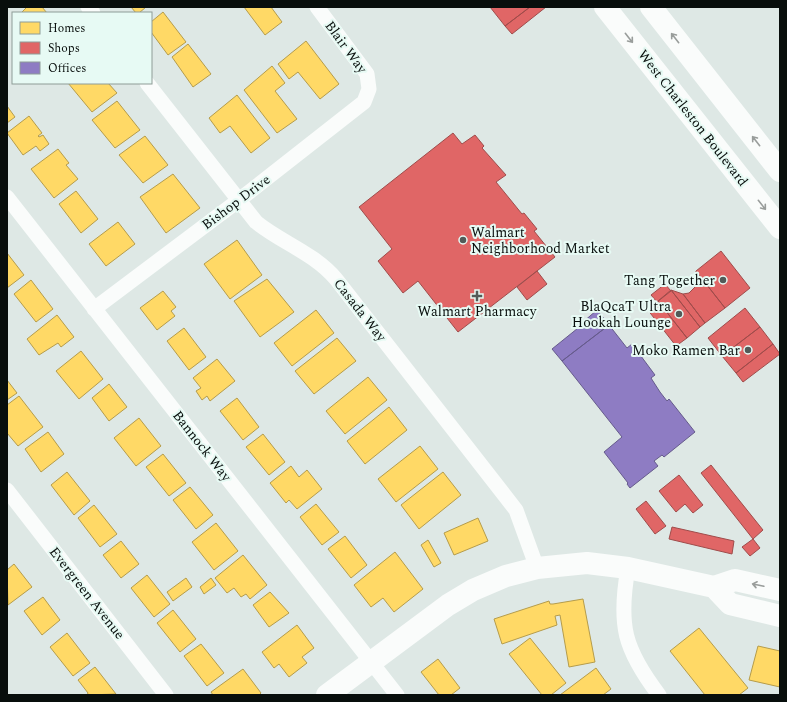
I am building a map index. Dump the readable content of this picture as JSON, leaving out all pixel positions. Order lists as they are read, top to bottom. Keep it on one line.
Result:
{"streets":{"main road":["West Charleston Boulevard"],"street":["Blair Way","Bishop Drive","Casada Way","Bannock Way","Evergreen Avenue"]},"crossings":[["Blair Way","Bishop Drive"],["Bishop Drive","Casada Way"],["Bishop Drive","Bannock Way"]],"places":{"other":["Walmart Neighborhood Market","Tang Together","BlaQcaT Ultra Hookah Lounge","Moko Ramen Bar"],"health":["Walmart Pharmacy"]},"legend":["Homes","Shops","Offices"]}
